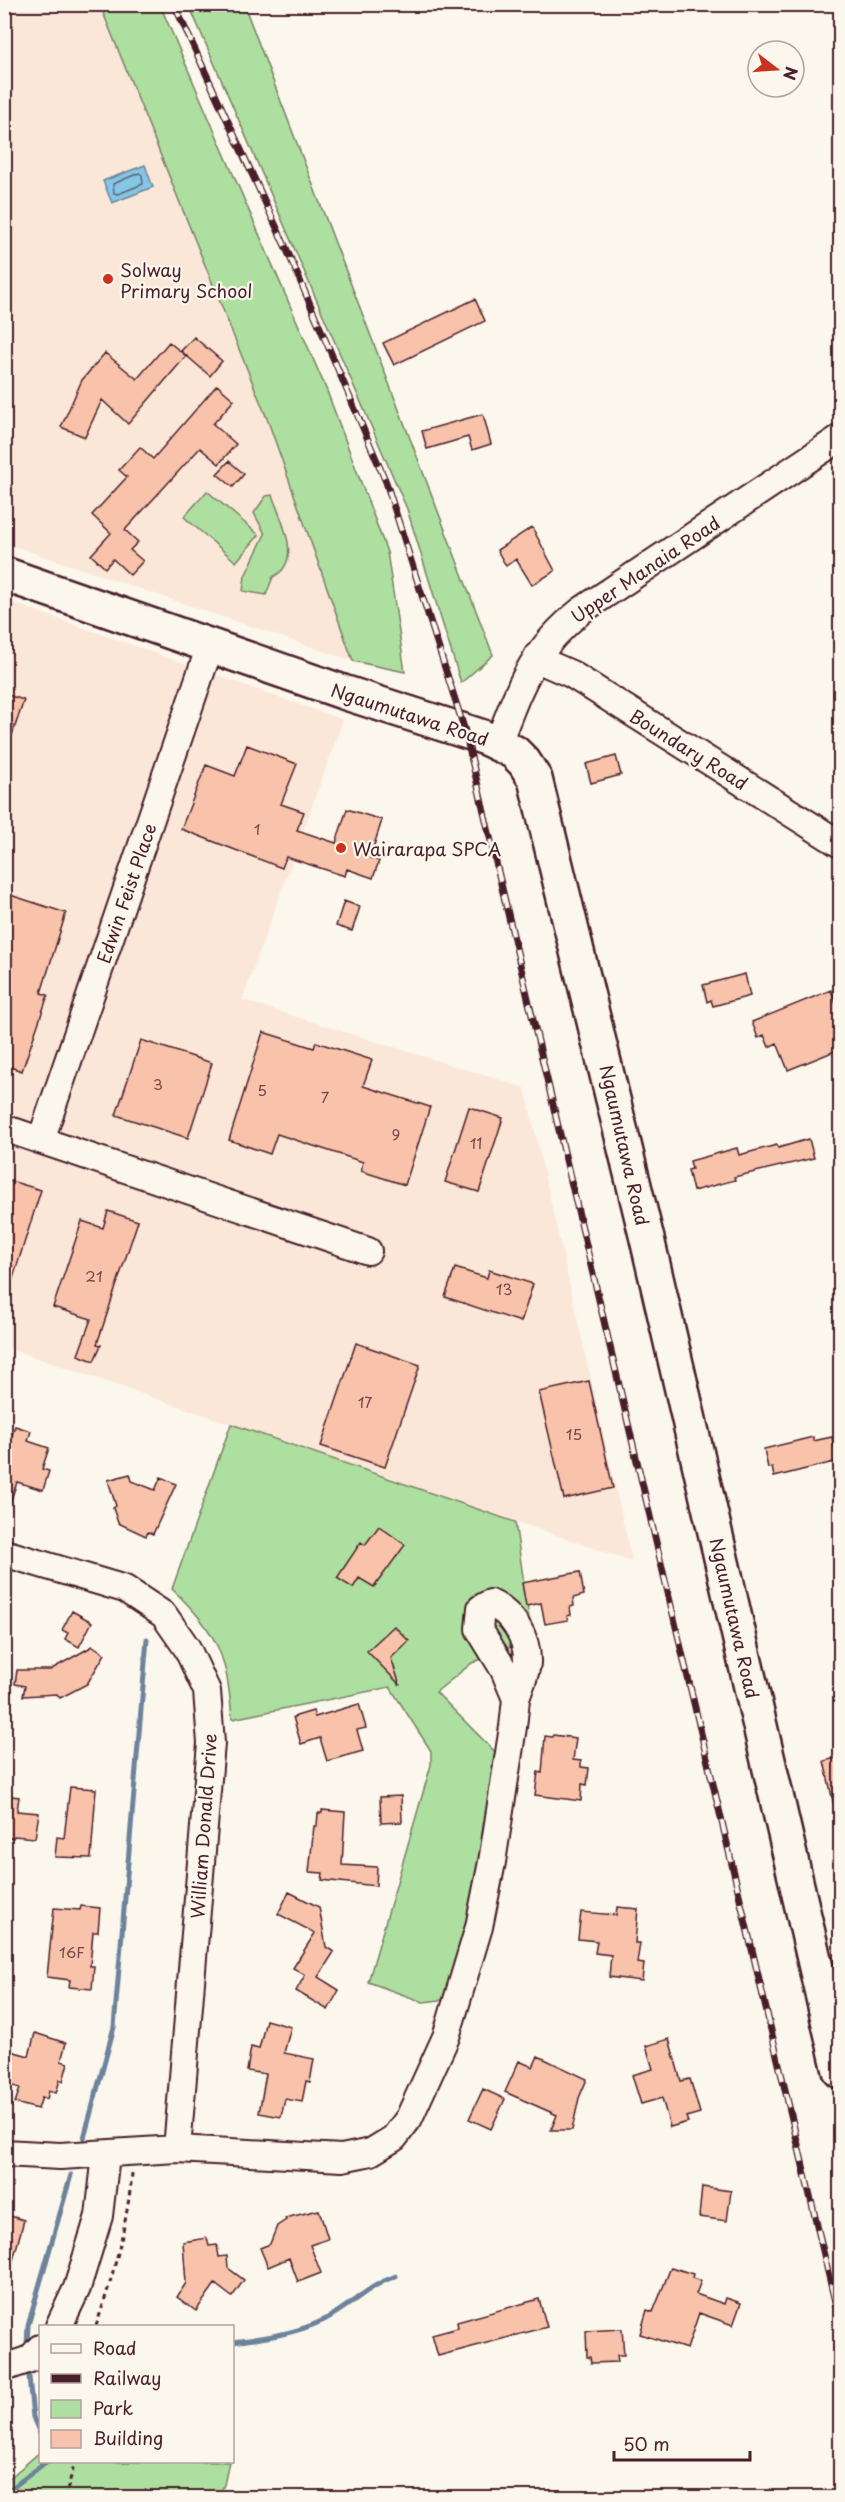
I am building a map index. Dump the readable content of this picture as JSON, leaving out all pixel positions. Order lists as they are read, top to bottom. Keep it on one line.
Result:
{"streets":{"main road":["Ngaumutawa Road"],"street":["Upper Manaia Road","Boundary Road","Edwin Feist Place","William Donald Drive"]},"crossings":[["Upper Manaia Road","Ngaumutawa Road"],["Upper Manaia Road","Boundary Road"],["Ngaumutawa Road","Edwin Feist Place"]],"places":["Solway Primary School","Wairarapa SPCA"],"house_numbers":["1","3","5","7","9","11","21","13","17","15","16F"],"legend":["Road","Railway","Park","Building"],"scale_bar":"50 m","north":"right"}
